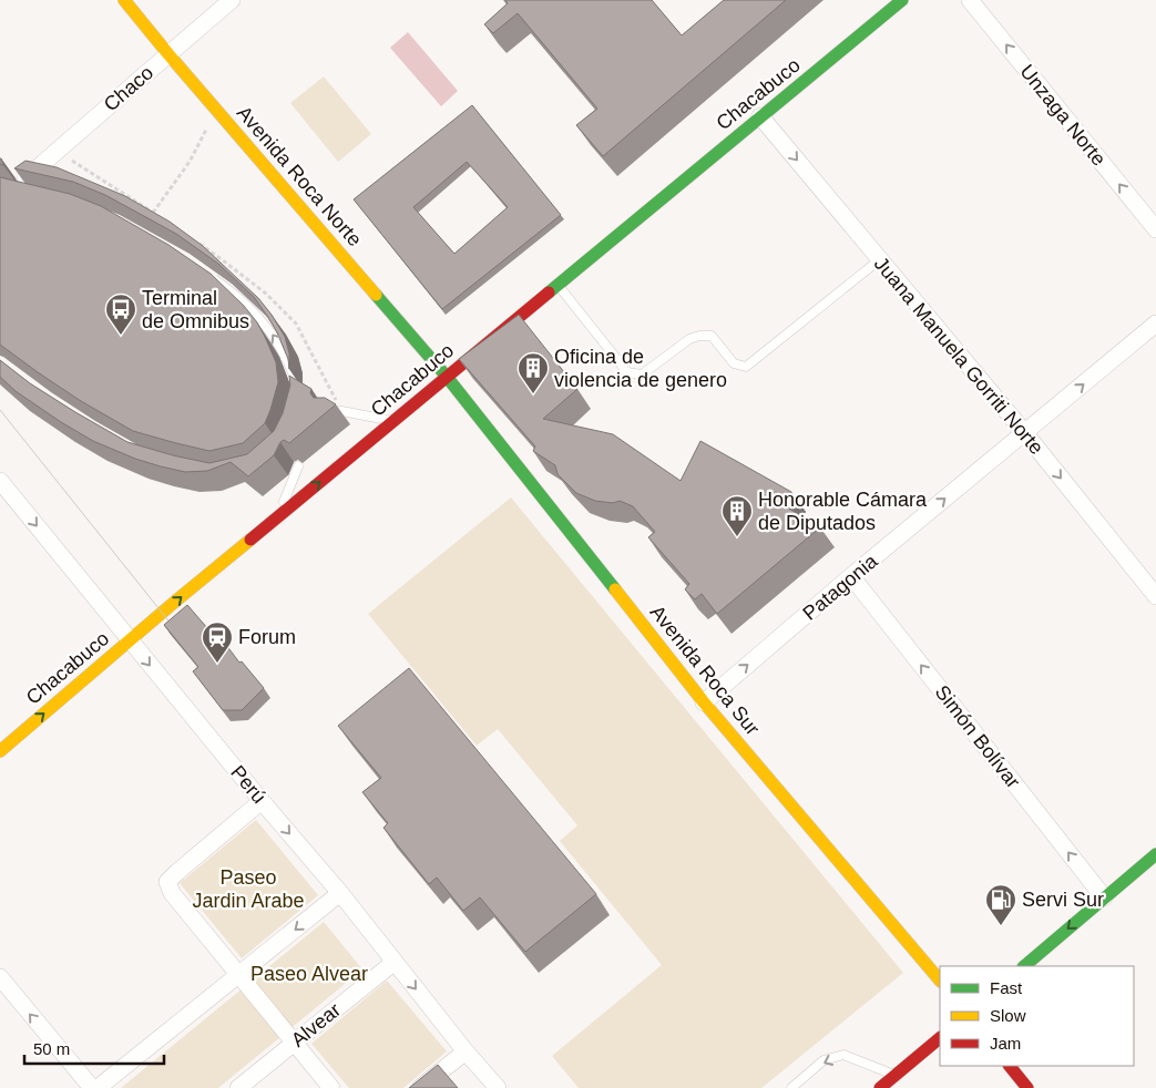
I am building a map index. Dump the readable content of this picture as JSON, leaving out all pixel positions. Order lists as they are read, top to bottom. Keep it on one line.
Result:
{"streets":{"main road":["Chacabuco","Avenida Roca Norte","Avenida Roca Sur"],"street":["Chaco","Unzaga Norte","Juana Manuela Gorriti Norte","Patagonia","Simón Bolívar","Perú","Alvear"]},"crossings":[["Chaco","Avenida Roca Norte"],["Chacabuco","Avenida Roca Norte"],["Chacabuco","Juana Manuela Gorriti Norte"],["Chacabuco","Avenida Roca Sur"],["Chacabuco","Perú"],["Avenida Roca Norte","Avenida Roca Sur"],["Juana Manuela Gorriti Norte","Patagonia"],["Patagonia","Avenida Roca Sur"],["Patagonia","Simón Bolívar"],["Perú","Alvear"]],"one_way":["Chacabuco","Unzaga Norte","Juana Manuela Gorriti Norte","Patagonia","Simón Bolívar","Perú"],"parks":["Paseo Jardin Arabe","Paseo Alvear"],"places":{"bus stop":["Terminal de Omnibus"],"building":["Oficina de violencia de genero","Honorable Cámara de Diputados"],"station":["Forum"],"fuel station":["Servi Sur"]},"legend":["Fast","Slow","Jam"],"scale_bar":"50 m"}
